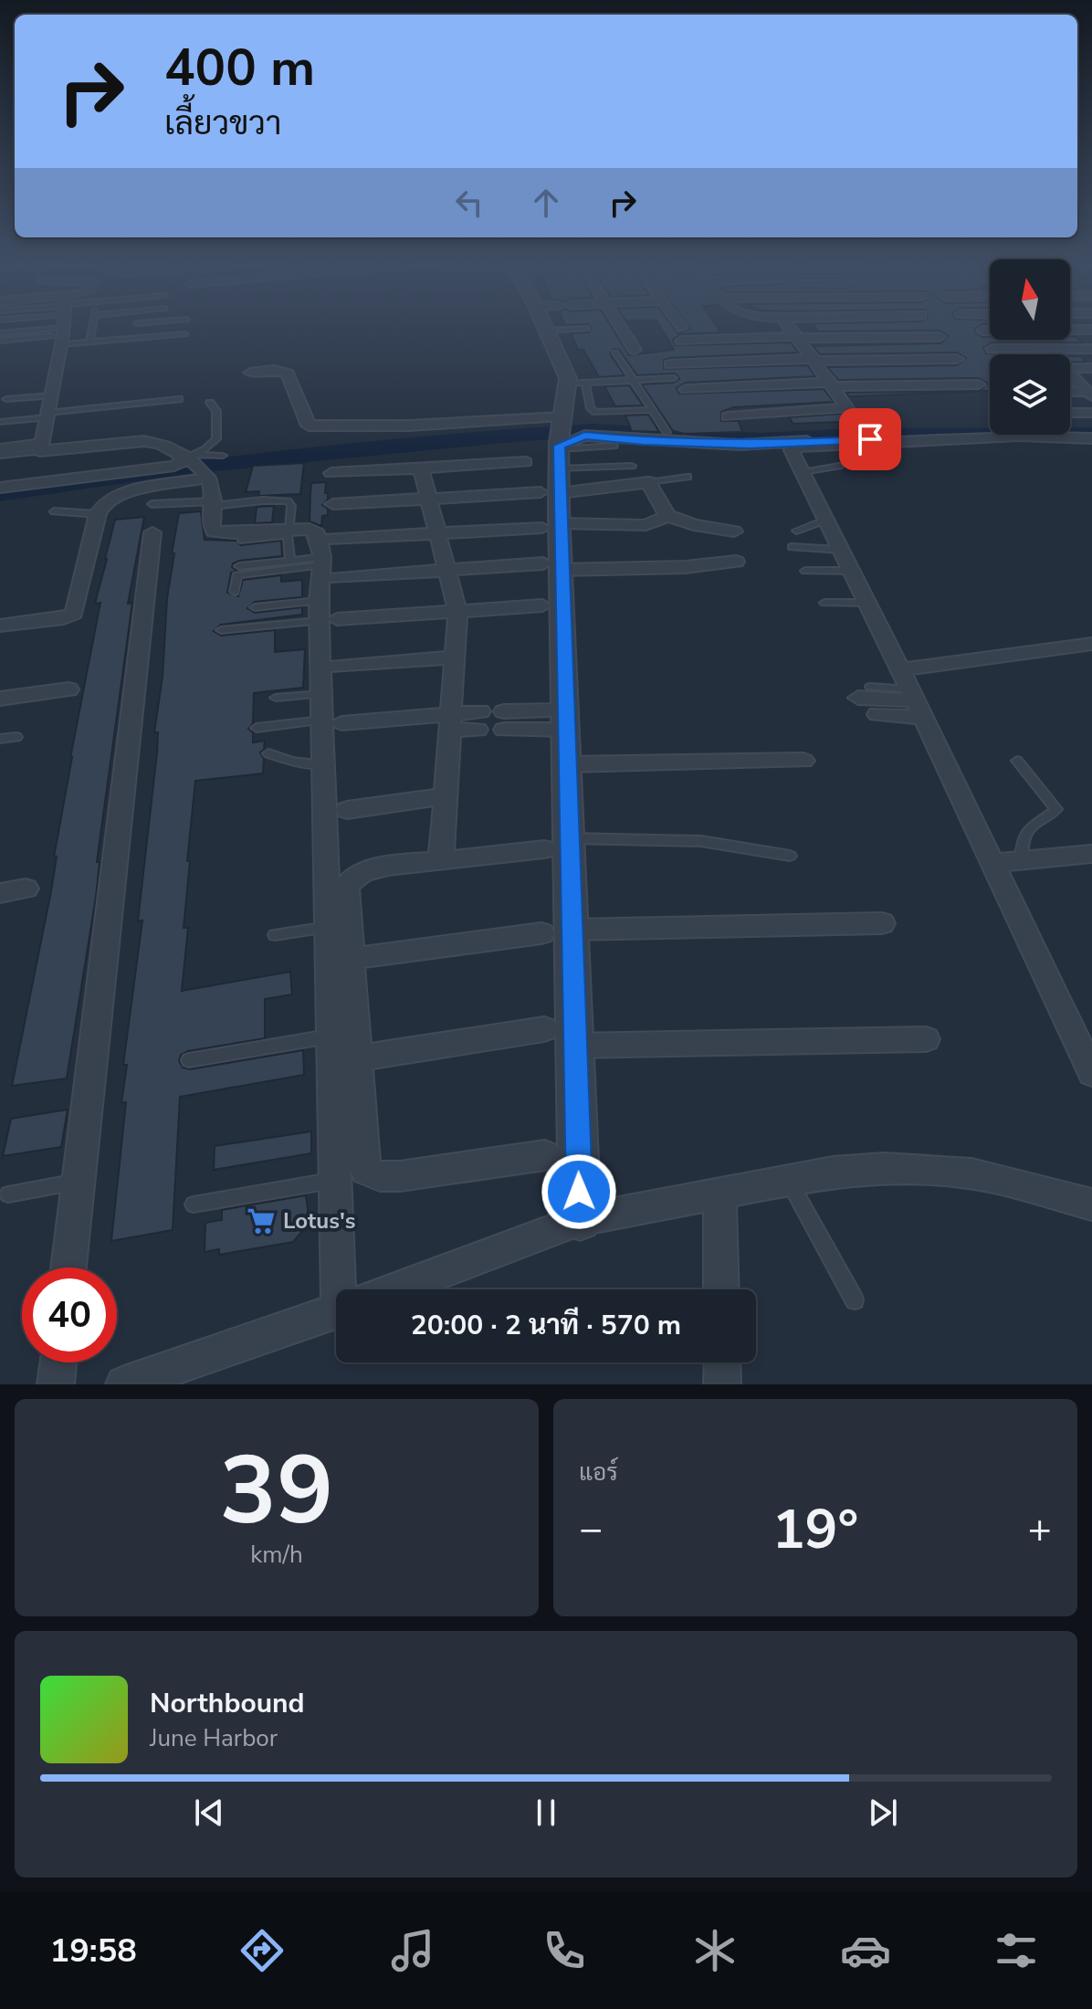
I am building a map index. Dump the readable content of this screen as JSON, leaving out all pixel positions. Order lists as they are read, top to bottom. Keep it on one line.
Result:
{"places":{"supermarket":["Lotus's"]},"north":"top","page":{"turn":["400 m","เลี้ยวขวา"],"limit":"40","trip":"20:00 · 2 นาที · 570 m","tile":[["39","km/h"],"แอร์"],"heat":["−","19°","+"],"song":["Northbound","June Harbor"],"tabs":"19:58"}}
